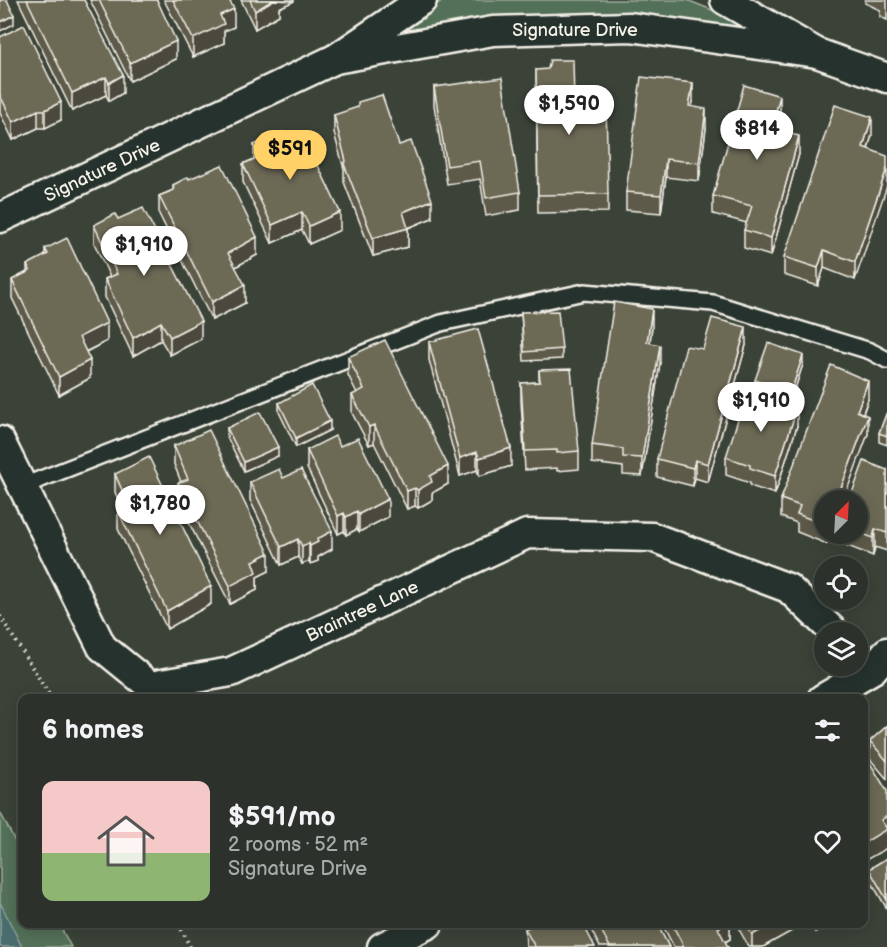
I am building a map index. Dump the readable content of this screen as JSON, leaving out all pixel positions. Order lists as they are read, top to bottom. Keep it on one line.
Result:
{"streets":{"street":["Signature Drive","Braintree Lane"]},"north":"top right","page":{"price":["$1,590","$814","$591","$1,910","$1,910","$1,780"],"heading":"6 homes","list":[{"name":"$591/mo","note":"2 rooms · 52 m² · Signature Drive"}]}}
